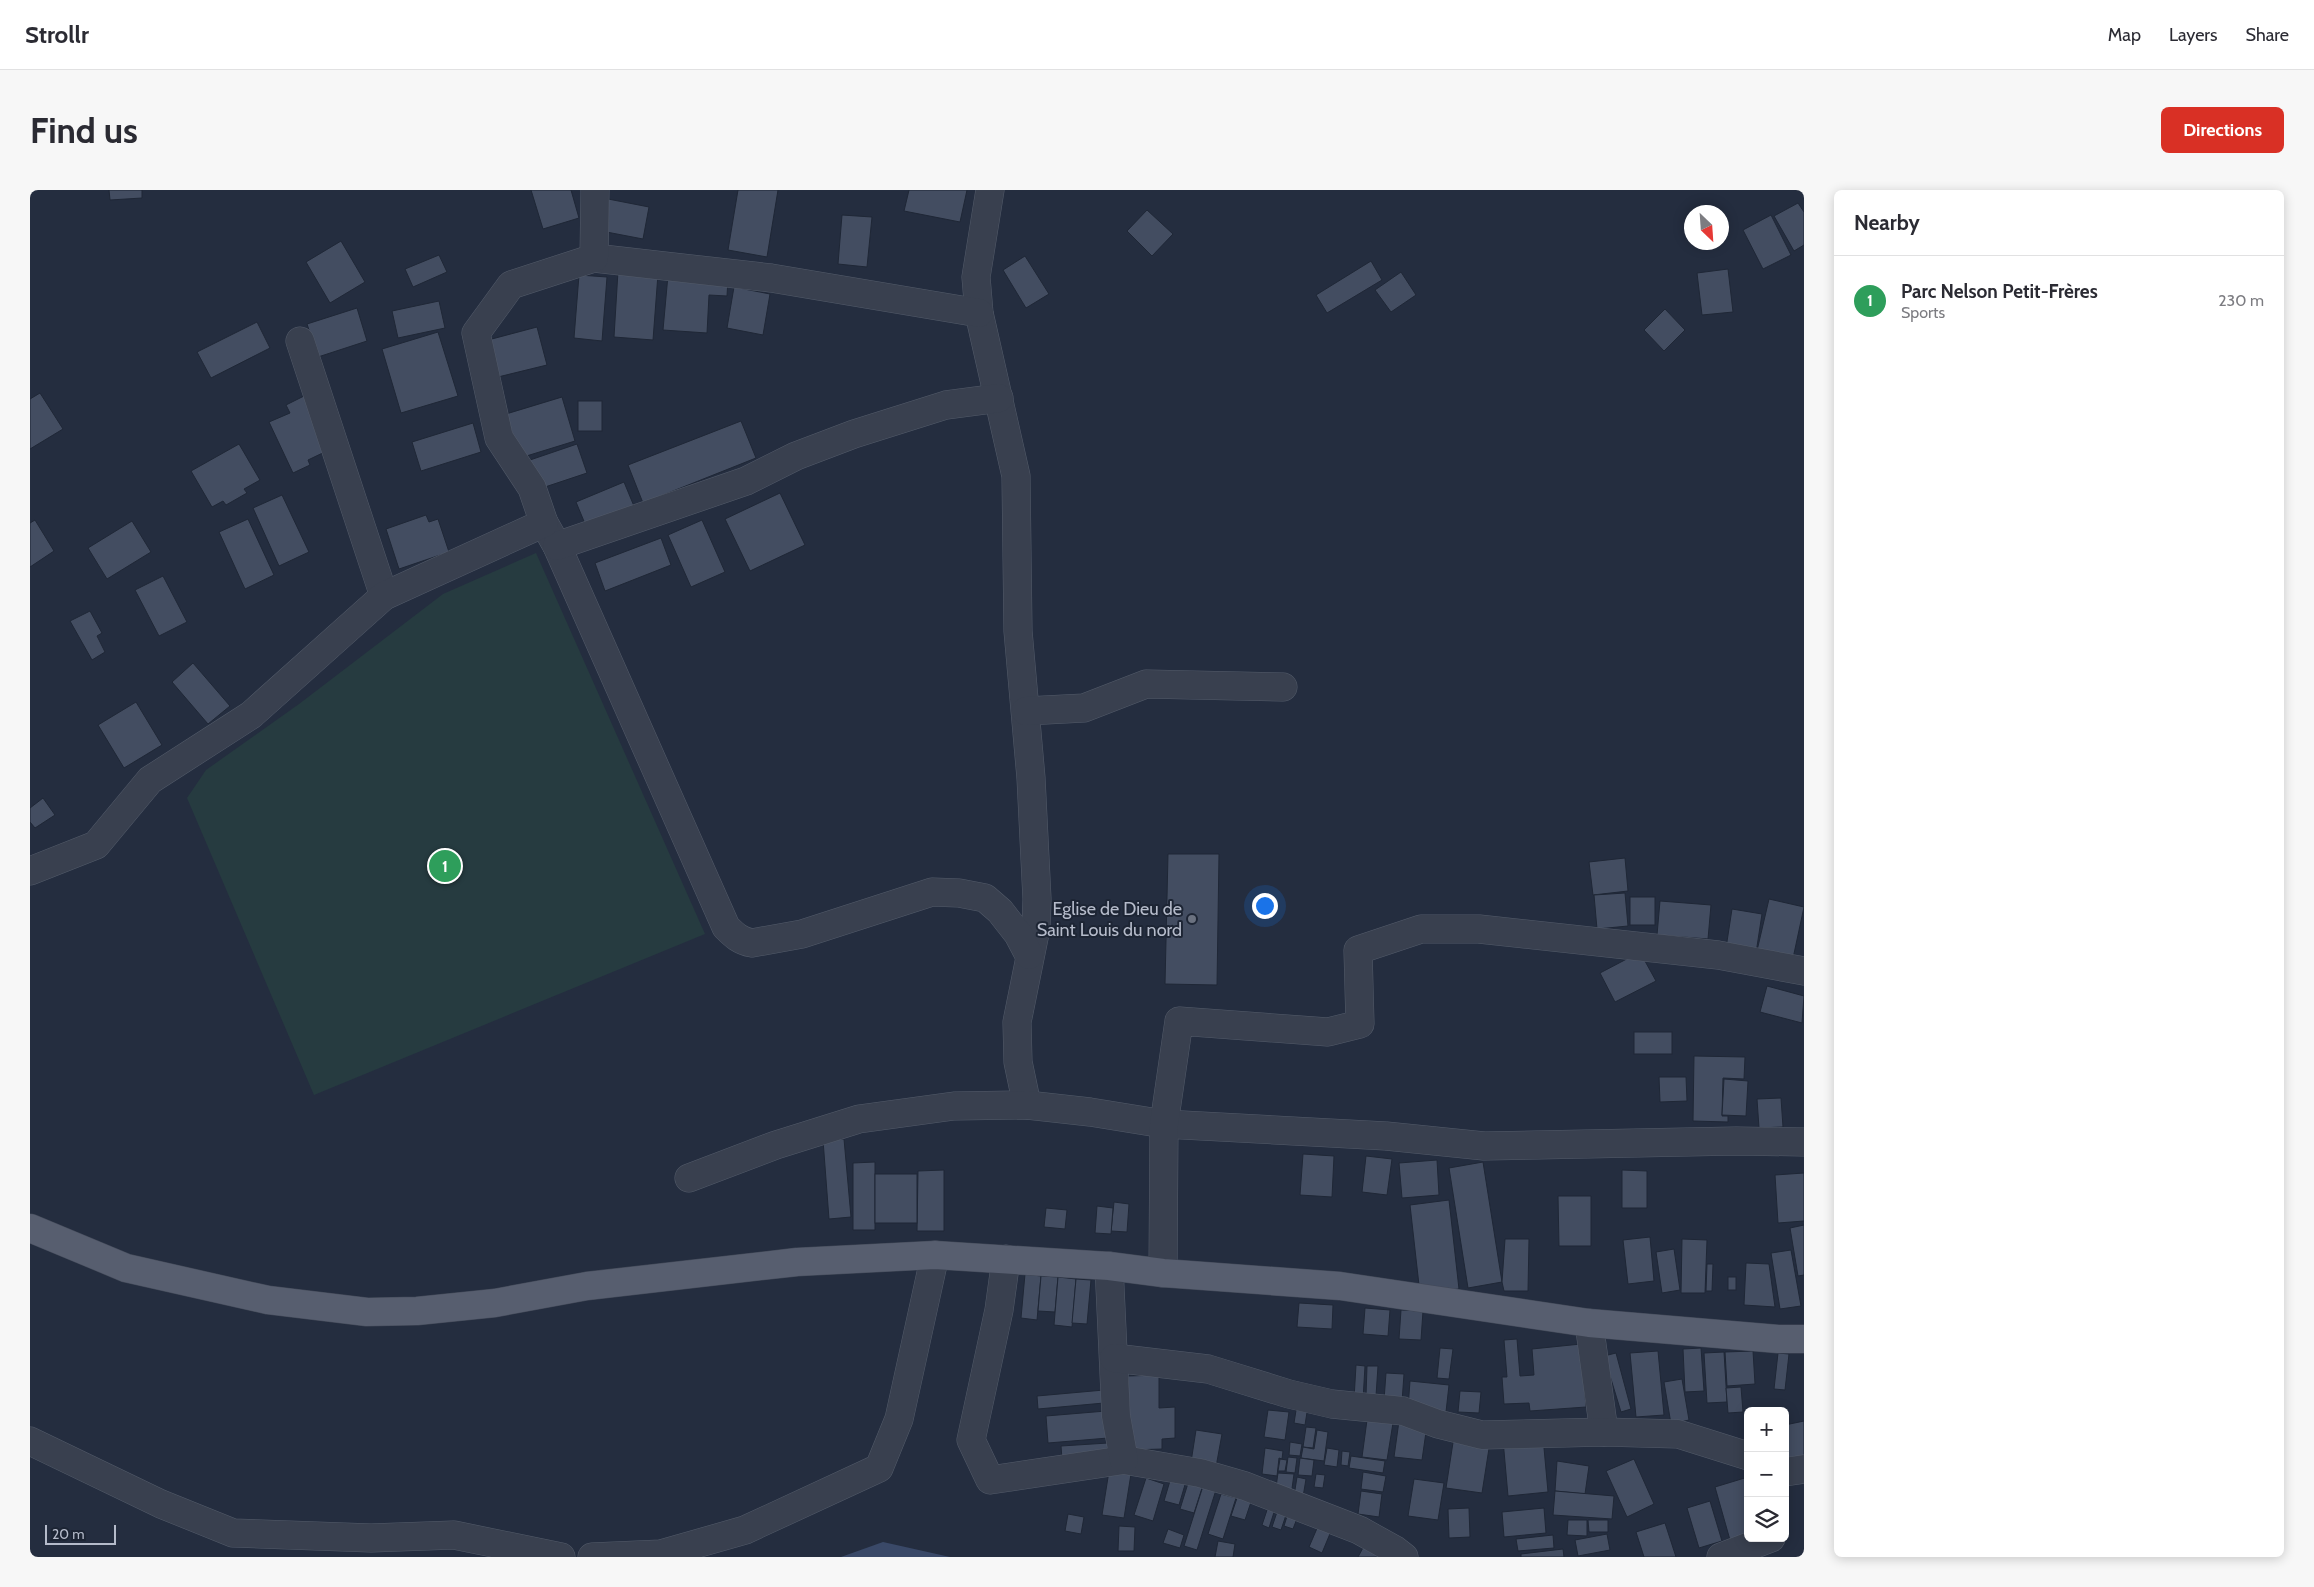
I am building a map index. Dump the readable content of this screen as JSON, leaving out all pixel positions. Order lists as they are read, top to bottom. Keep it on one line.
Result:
{"places":["Eglise de Dieu de Saint Louis du nord"],"scale_bar":"20 m","north":"bottom right","page":{"header":"Strollr","nav":["Map","Layers","Share"],"buttons":"Directions","title":"Find us","heading":"Nearby","list":[{"mark":"1","name":"Parc Nelson Petit-Frères","note":"Sports","value":"230 m"}],"pins":"1","map_buttons":["+","−"],"scale":"20 m"}}
